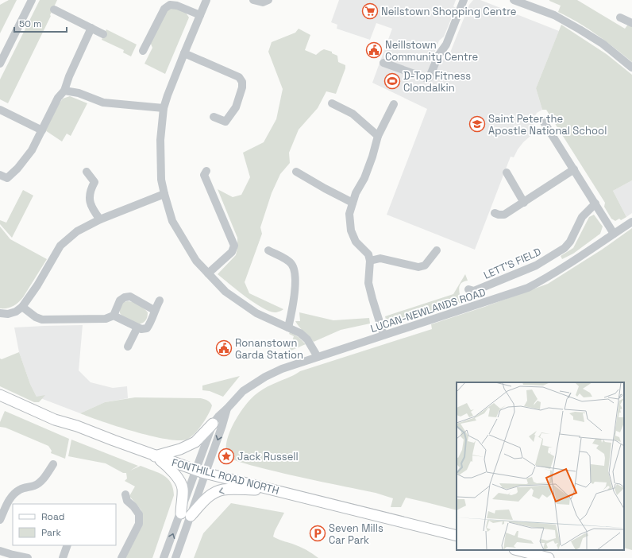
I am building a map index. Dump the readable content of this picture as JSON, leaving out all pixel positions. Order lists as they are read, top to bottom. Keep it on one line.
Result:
{"streets":{"main road":["FONTHILL ROAD NORTH"],"street":["LETT'S FIELD","LUCAN-NEWLANDS ROAD"]},"crossings":[["LUCAN-NEWLANDS ROAD","FONTHILL ROAD NORTH"]],"places":{"supermarket":["Neilstown Shopping Centre"],"public building":["Neillstown Community Centre","Ronanstown Garda Station"],"sports":["D-Top Fitness Clondalkin"],"school or university":["Saint Peter the Apostle National School"],"place":["Jack Russell"],"parking":["Seven Mills Car Park"]},"legend":["Road","Park"],"scale_bar":"50 m"}
